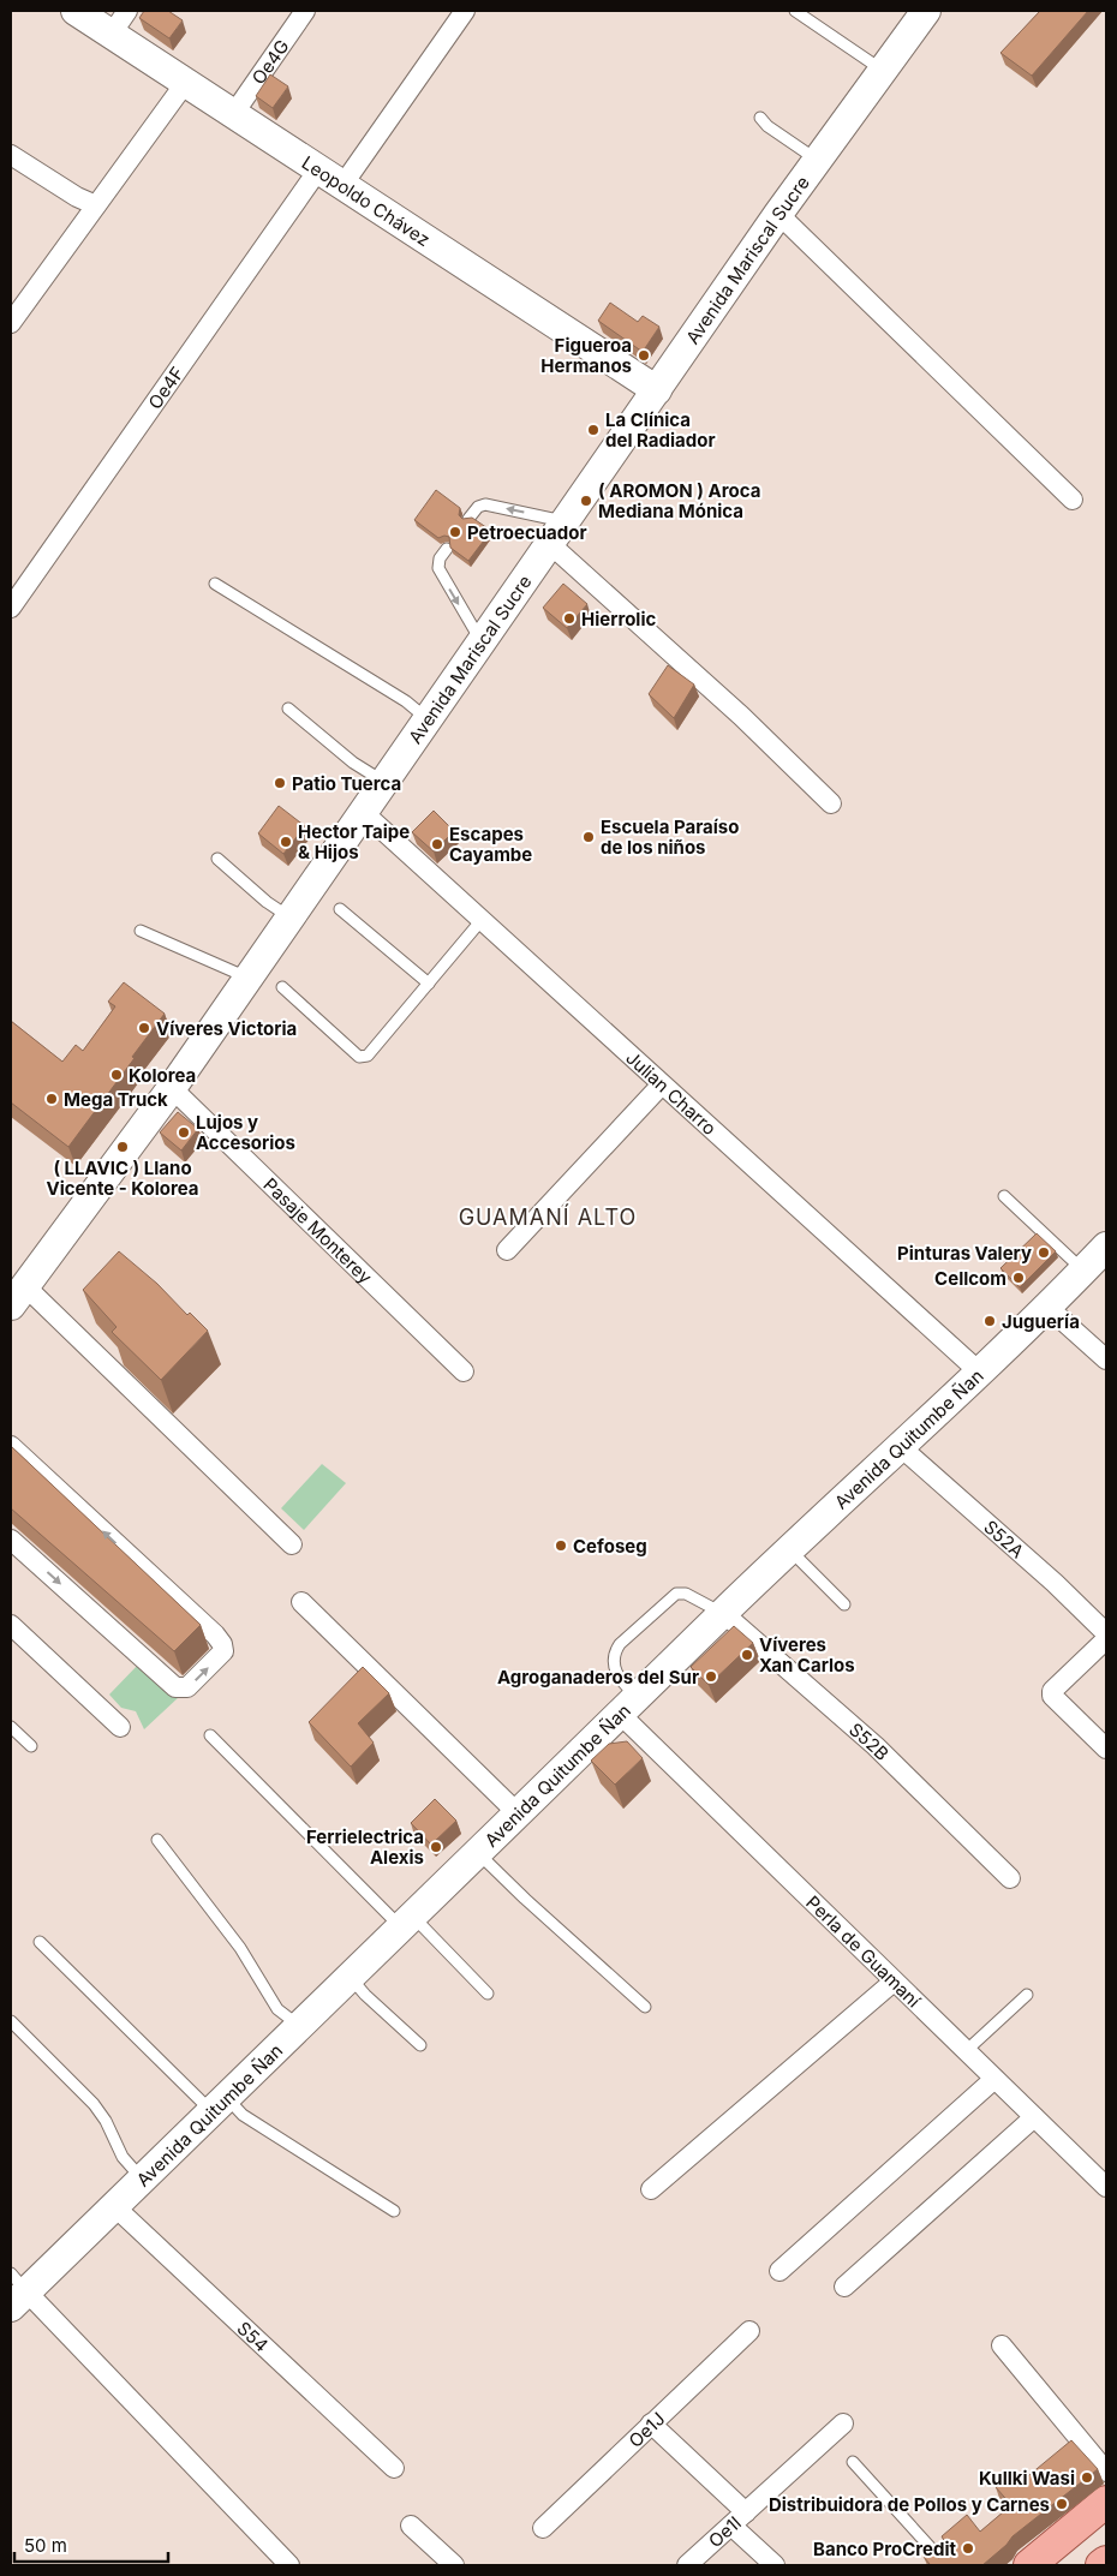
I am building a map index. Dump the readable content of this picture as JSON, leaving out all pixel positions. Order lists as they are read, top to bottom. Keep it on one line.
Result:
{"streets":{"street":["Oe4G","Leopoldo Chávez","Avenida Mariscal Sucre","Oe4F","Julian Charro","Pasaje Monterey","Avenida Quitumbe Ñan","S52A","S52B","Perla de Guamaní","S54","Oe1J","Oe1I"]},"crossings":[["Oe4G","Leopoldo Chávez"],["Leopoldo Chávez","Avenida Mariscal Sucre"],["Leopoldo Chávez","Oe4F"],["Avenida Mariscal Sucre","Julian Charro"],["Avenida Mariscal Sucre","Pasaje Monterey"],["Julian Charro","Avenida Quitumbe Ñan"],["Avenida Quitumbe Ñan","S52A"],["Avenida Quitumbe Ñan","S52B"],["Avenida Quitumbe Ñan","Perla de Guamaní"],["Avenida Quitumbe Ñan","S54"]],"districts":["GUAMANÍ ALTO"],"places":["Figueroa Hermanos","La Clínica del Radiador","( AROMON ) Aroca Mediana Mónica","Petroecuador","Hierrolic","Patio Tuerca","Escuela Paraíso de los niños","Hector Taipe & Hijos","Escapes Cayambe","Víveres Victoria","Kolorea","Mega Truck","Lujos y Accesorios","( LLAVIC ) Llano Vicente - Kolorea","Pinturas Valery","Cellcom","Juguería","Cefoseg","Víveres Xan Carlos","Agroganaderos del Sur","Ferrielectrica Alexis","Kullki Wasi","Distribuidora de Pollos y Carnes","Banco ProCredit"],"scale_bar":"50 m"}
